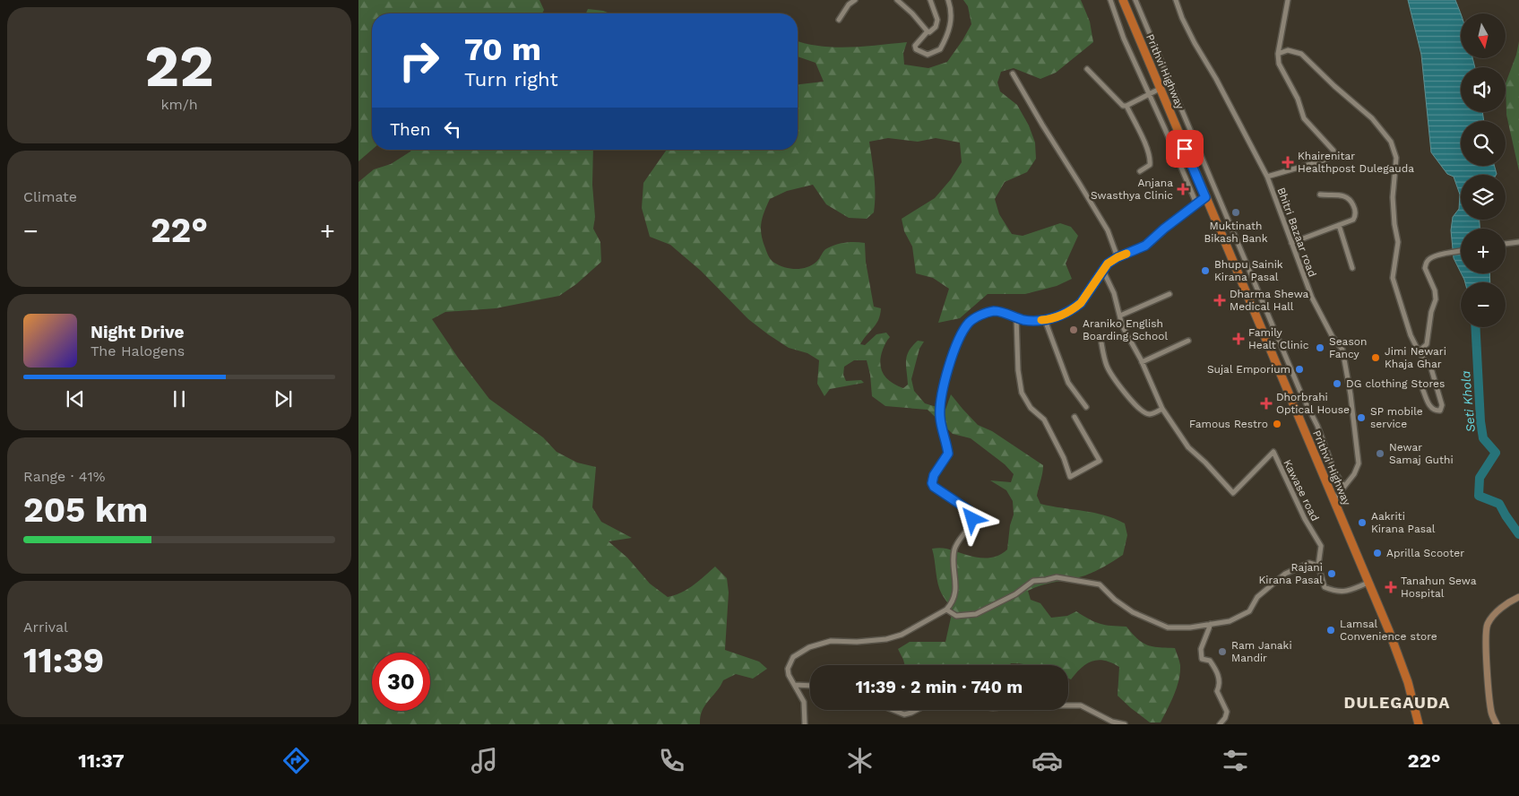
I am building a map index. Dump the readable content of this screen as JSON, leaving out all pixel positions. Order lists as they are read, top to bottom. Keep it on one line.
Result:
{"streets":{"highway":["Prithvi Highway"],"street":["Bhitri Bazaar road","Kawase road"]},"crossings":[["Prithvi Highway","Bhitri Bazaar road"],["Prithvi Highway","Kawase road"]],"districts":["DULEGAUDA"],"water":["Seti Khola"],"places":{"health":["Khairenitar Healthpost Dulegauda","Anjana Swasthya Clinic","Dharma Shewa Medical Hall","Family Healt Clinic","Dhorbrahi Optical House","Tanahun Sewa Hospital"],"other":["Muktinath Bikash Bank","Bhupu Sainik Kirana Pasal","Araniko English Boarding School","Season Fancy","Jimi Newari Khaja Ghar","Sujal Emporium","DG clothing Stores","SP mobile service","Famous Restro","Newar Samaj Guthi","Aakriti Kirana Pasal","Aprilla Scooter","Rajani Kirana Pasal","Lamsal Convenience store","Ram Janaki Mandir"]},"north":"bottom","page":{"tile":[["22","km/h"],"Climate",["Range · 41%","205 km"],["Arrival","11:39"]],"map_buttons":["+","−"],"turn":["70 m","Turn right"],"then":"Then","heat":["−","22°","+"],"song":["Night Drive","The Halogens"],"limit":"30","trip":"11:39 · 2 min · 740 m","tabs":["11:37","22°"]}}
